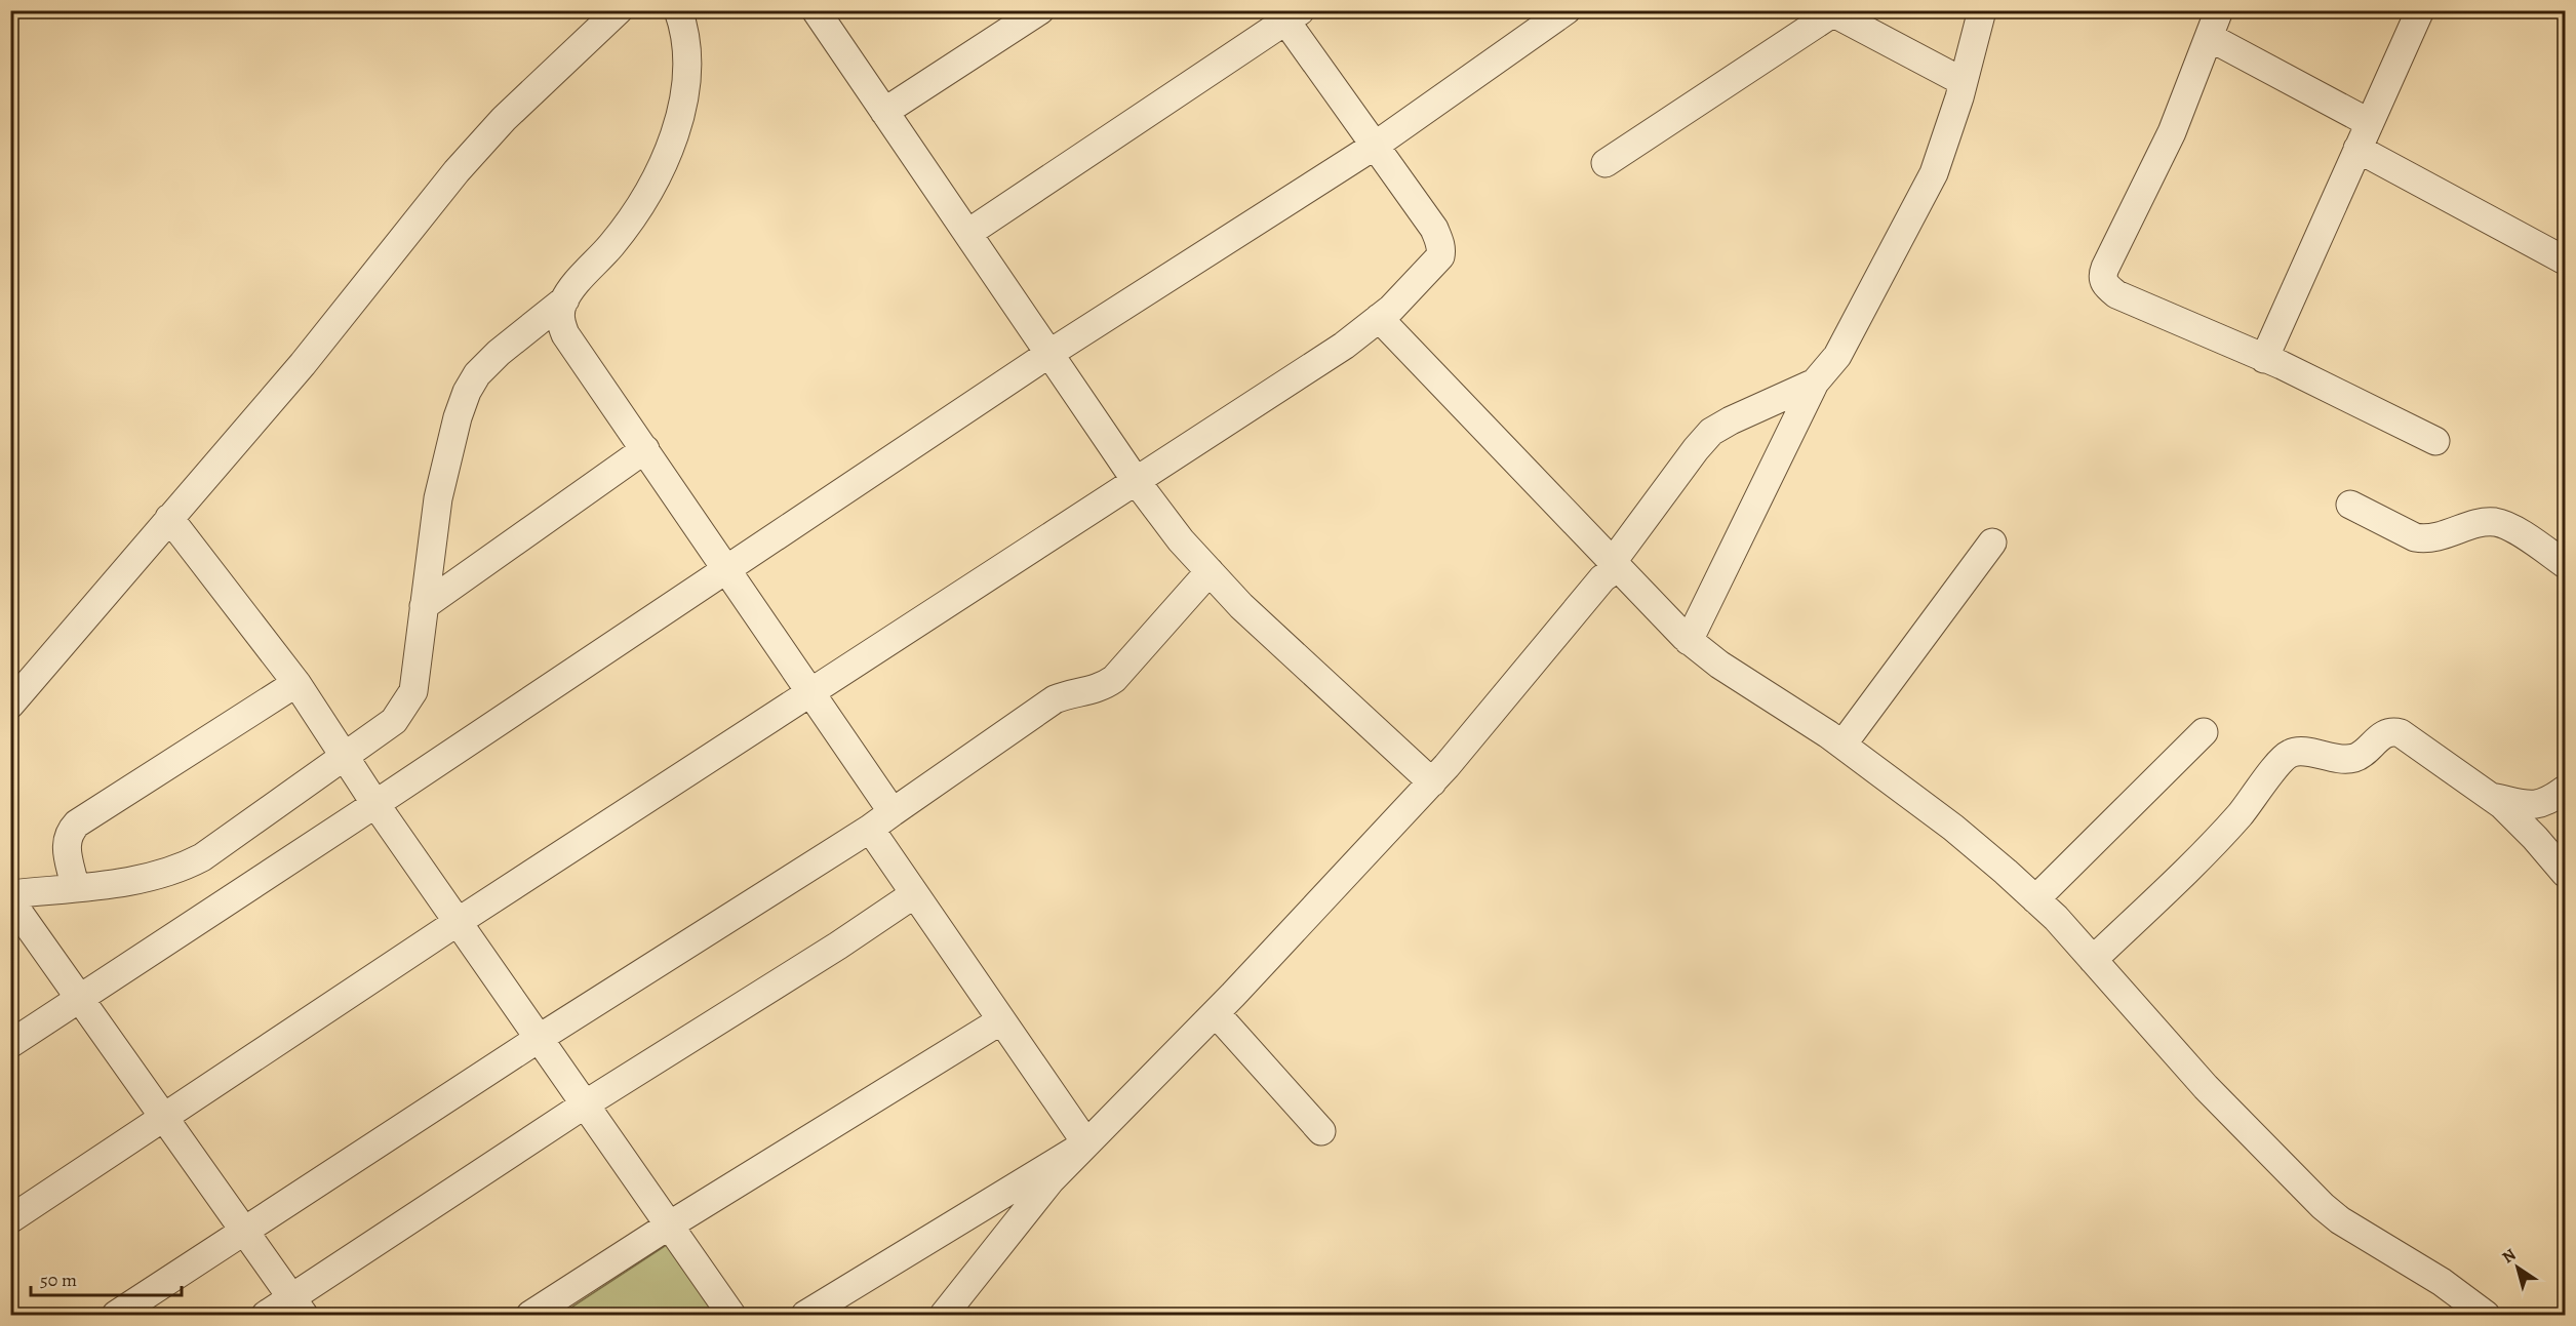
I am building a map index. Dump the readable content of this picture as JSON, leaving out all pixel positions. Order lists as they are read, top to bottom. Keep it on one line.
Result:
{"scale_bar":"50 m","north":"top left"}
